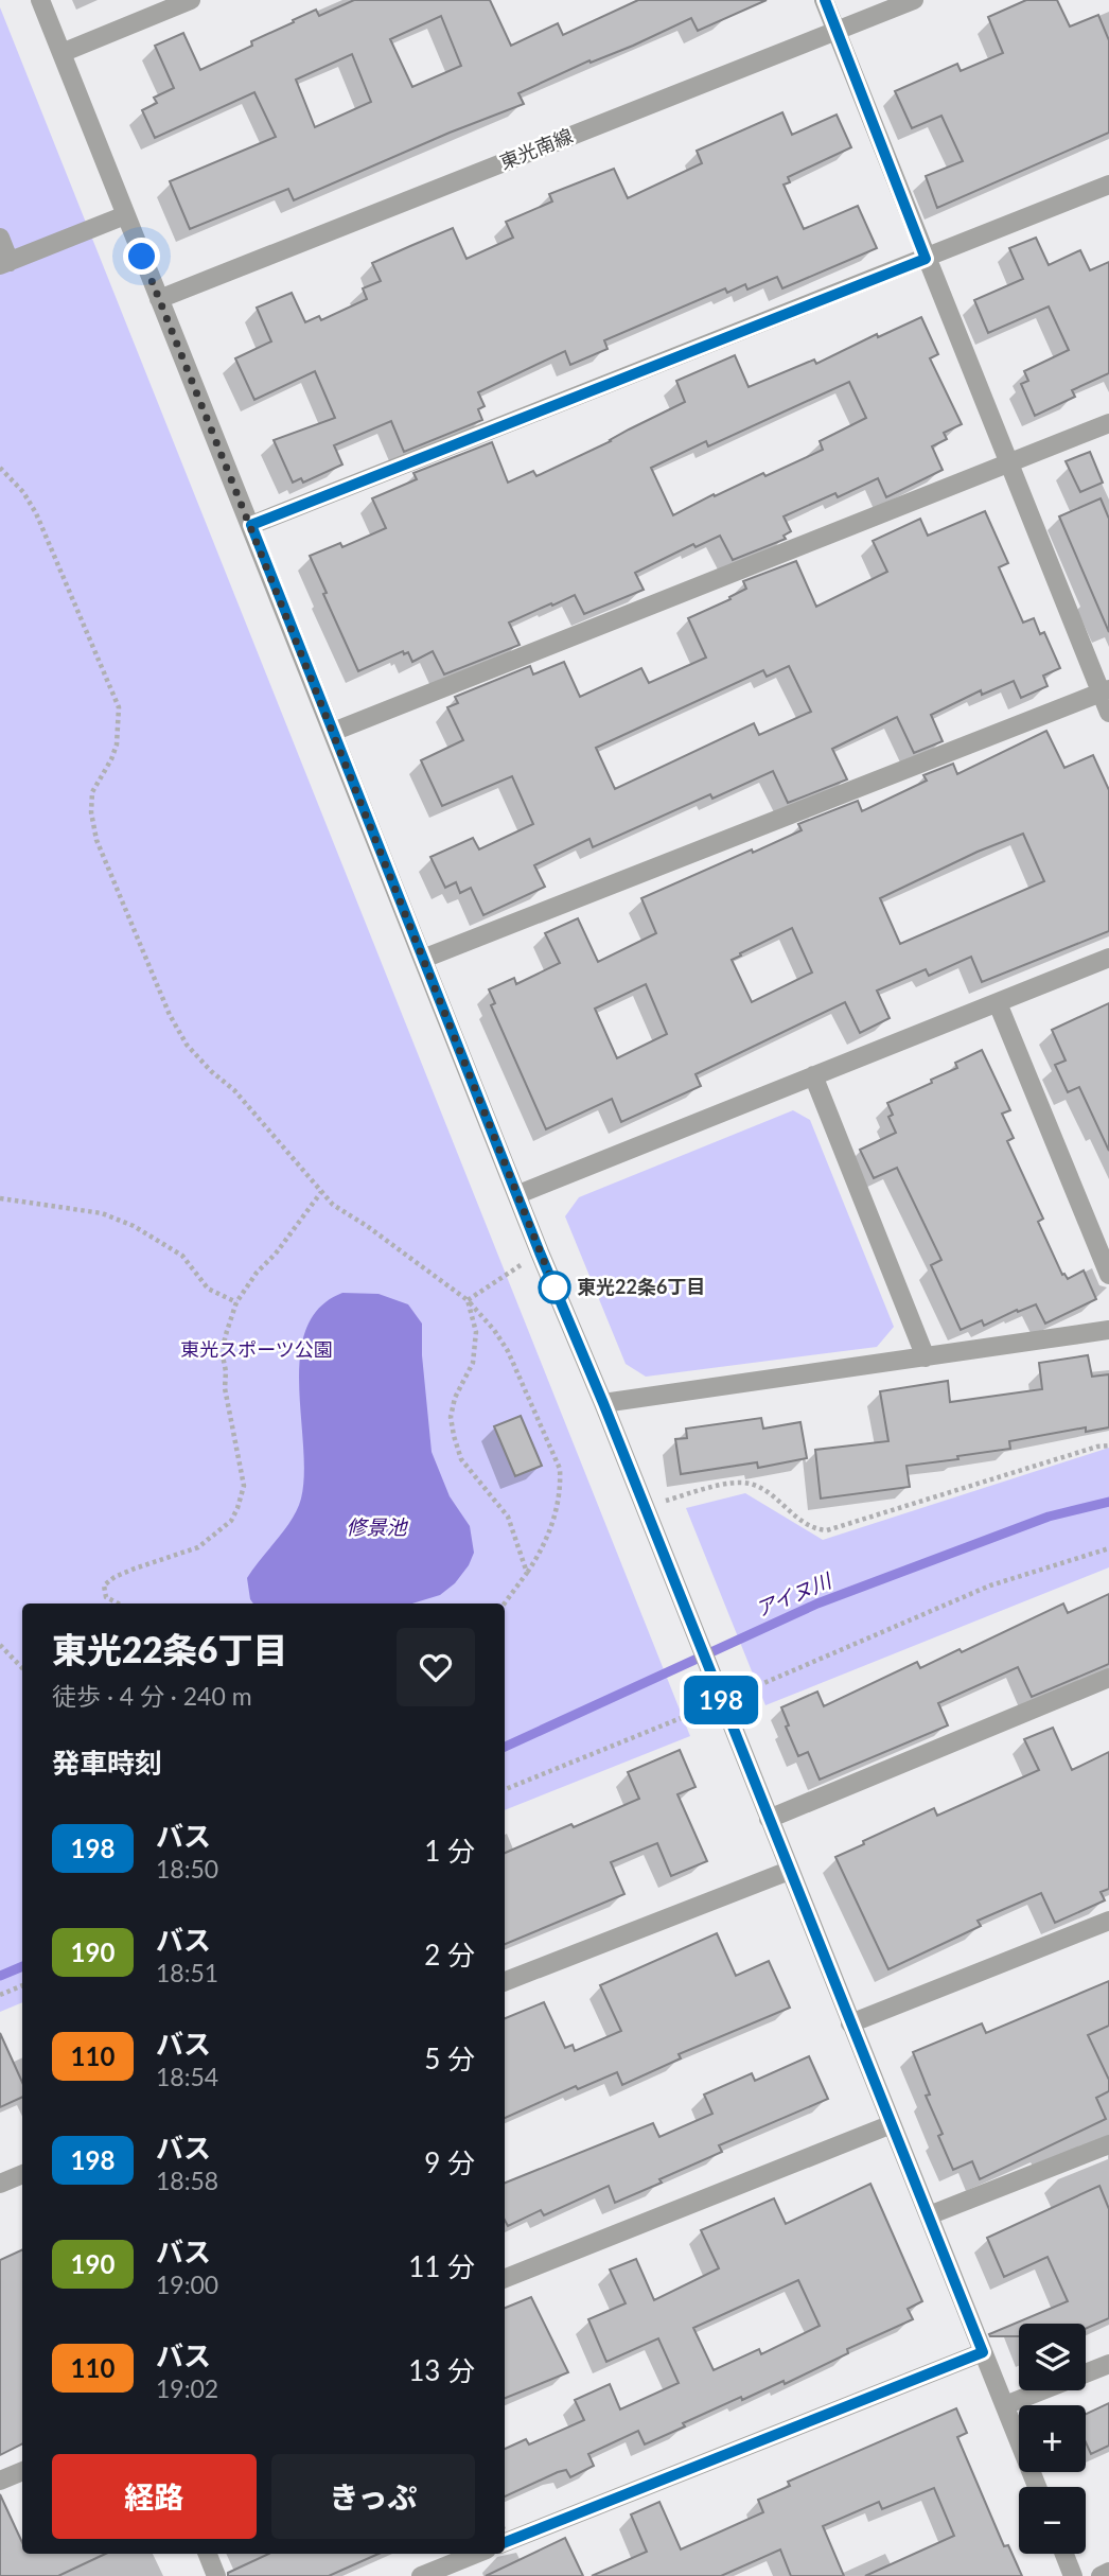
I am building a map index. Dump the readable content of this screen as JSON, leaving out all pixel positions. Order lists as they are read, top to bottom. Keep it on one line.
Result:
{"streets":{"street":["東光南線"]},"water":["修景池","アイヌ川"],"parks":["東光スポーツ公園"],"places":["東光22条6丁目"],"lines":["bus line 198"],"page":{"on_map":"198","heading":[["東光22条6丁目","徒歩 · 4 分 · 240 m"],"発車時刻"],"list":[{"mark":"198","name":"バス","note":"18:50","value":"1 分"},{"mark":"190","name":"バス","note":"18:51","value":"2 分"},{"mark":"110","name":"バス","note":"18:54","value":"5 分"},{"mark":"198","name":"バス","note":"18:58","value":"9 分"},{"mark":"190","name":"バス","note":"19:00","value":"11 分"},{"mark":"110","name":"バス","note":"19:02","value":"13 分"}],"map_buttons":["+","−"],"buttons":["経路","きっぷ"]}}
